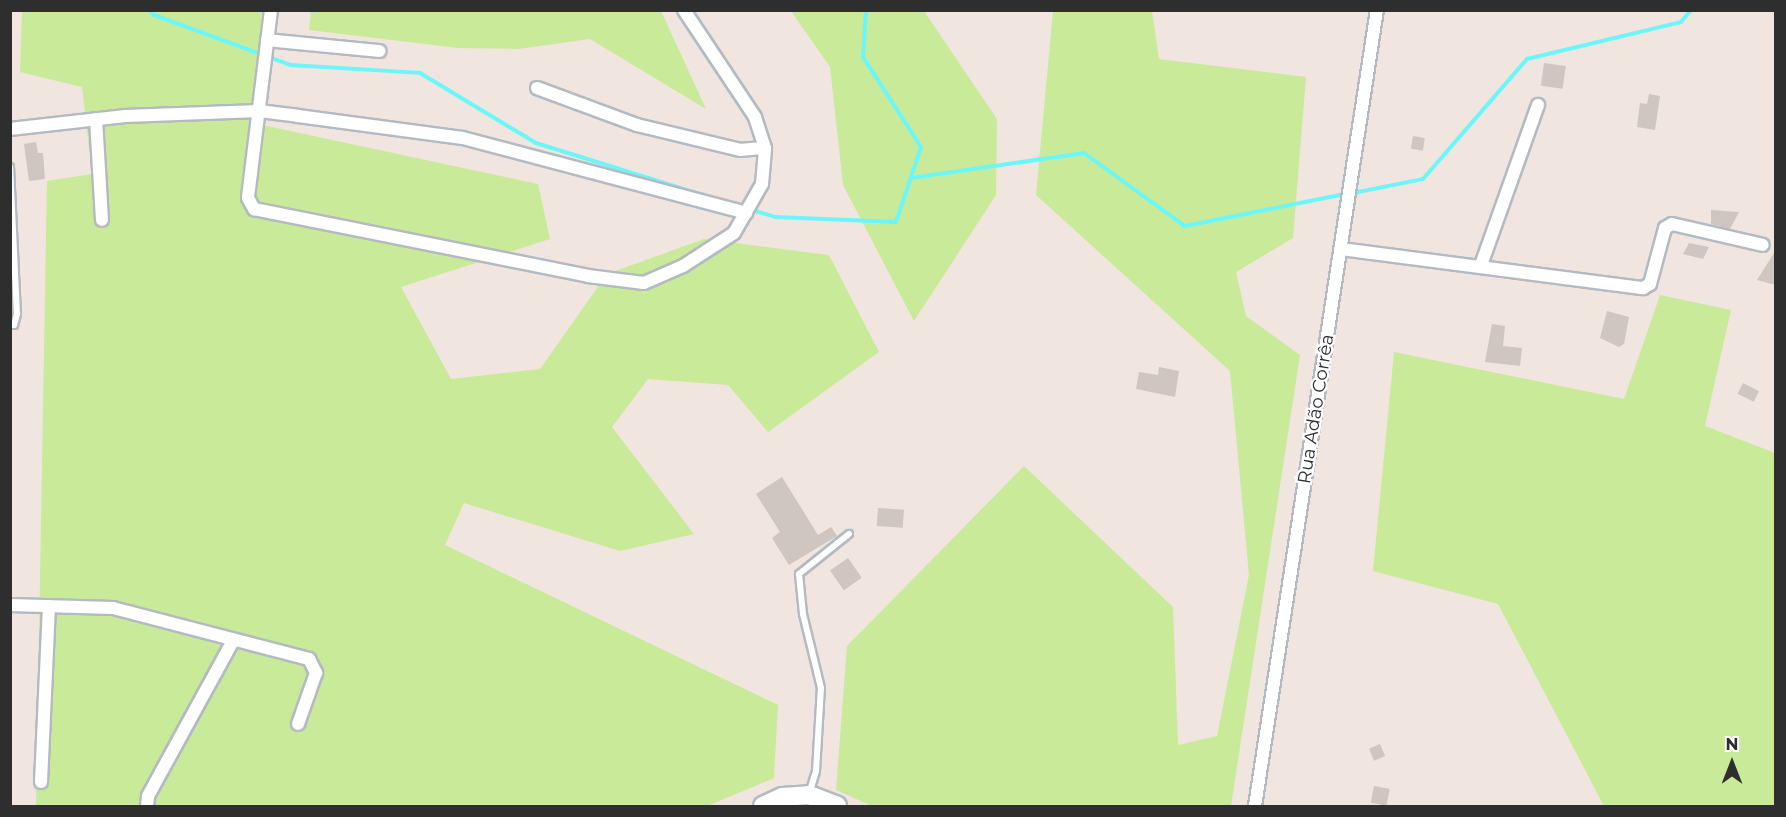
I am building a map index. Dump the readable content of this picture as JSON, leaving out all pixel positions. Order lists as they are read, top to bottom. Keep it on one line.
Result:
{"streets":{"street":["Rua Adão Corrêa"]},"north":"top"}
